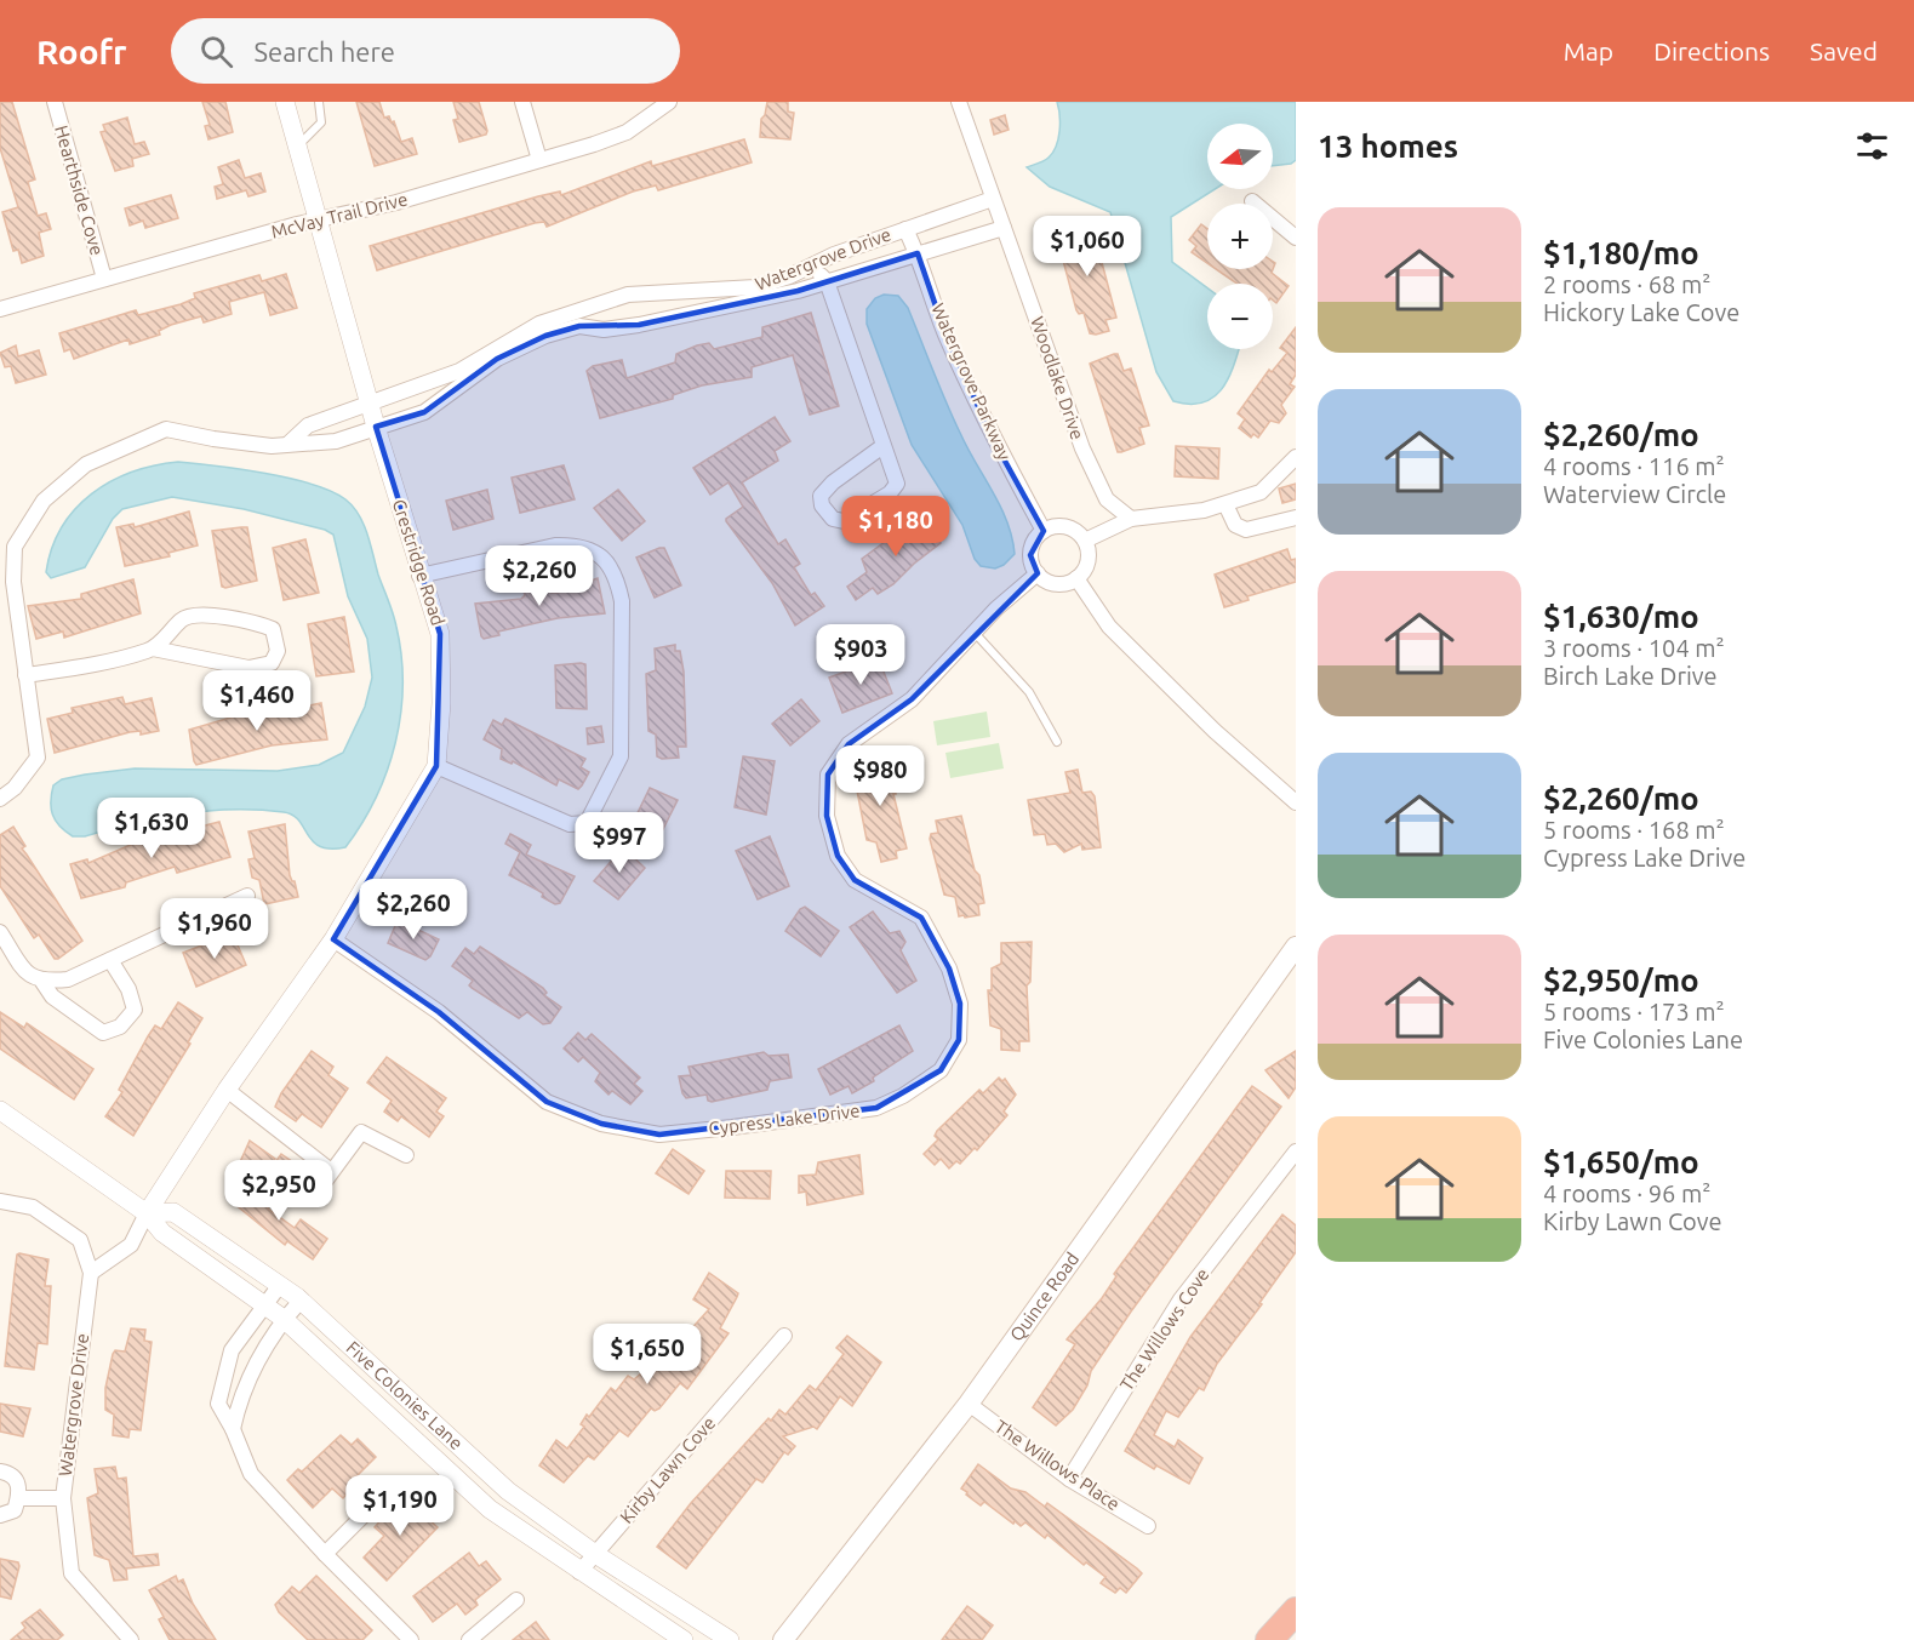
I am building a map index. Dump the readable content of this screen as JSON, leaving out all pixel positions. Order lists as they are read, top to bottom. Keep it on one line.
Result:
{"streets":{"main road":["Quince Road"],"street":["Hearthside Cove","McVay Trail Drive","Watergrove Drive","Woodlake Drive","Watergrove Parkway","Crestridge Road","Cypress Lake Drive","The Willows Cove","Five Colonies Lane","The Willows Place","Kirby Lawn Cove"]},"crossings":[["Hearthside Cove","McVay Trail Drive"],["McVay Trail Drive","Crestridge Road"],["Watergrove Drive","Woodlake Drive"],["Watergrove Drive","Watergrove Parkway"],["Watergrove Drive","Crestridge Road"],["Watergrove Parkway","Cypress Lake Drive"],["Crestridge Road","Cypress Lake Drive"],["Crestridge Road","Five Colonies Lane"],["Quince Road","The Willows Place"],["The Willows Cove","The Willows Place"],["Five Colonies Lane","Kirby Lawn Cove"]],"north":"left","page":{"header":"Roofr","search":"Search here","nav":["Map","Directions","Saved"],"heading":"13 homes","map_buttons":["+","−"],"list":[{"name":"$1,180/mo","note":"2 rooms · 68 m² · Hickory Lake Cove"},{"name":"$2,260/mo","note":"4 rooms · 116 m² · Waterview Circle"},{"name":"$1,630/mo","note":"3 rooms · 104 m² · Birch Lake Drive"},{"name":"$2,260/mo","note":"5 rooms · 168 m² · Cypress Lake Drive"},{"name":"$2,950/mo","note":"5 rooms · 173 m² · Five Colonies Lane"},{"name":"$1,650/mo","note":"4 rooms · 96 m² · Kirby Lawn Cove"}],"price":["$1,060","$1,180","$2,260","$903","$1,460","$980","$1,630","$997","$2,260","$1,960","$2,950","$1,650","$1,190"]}}
